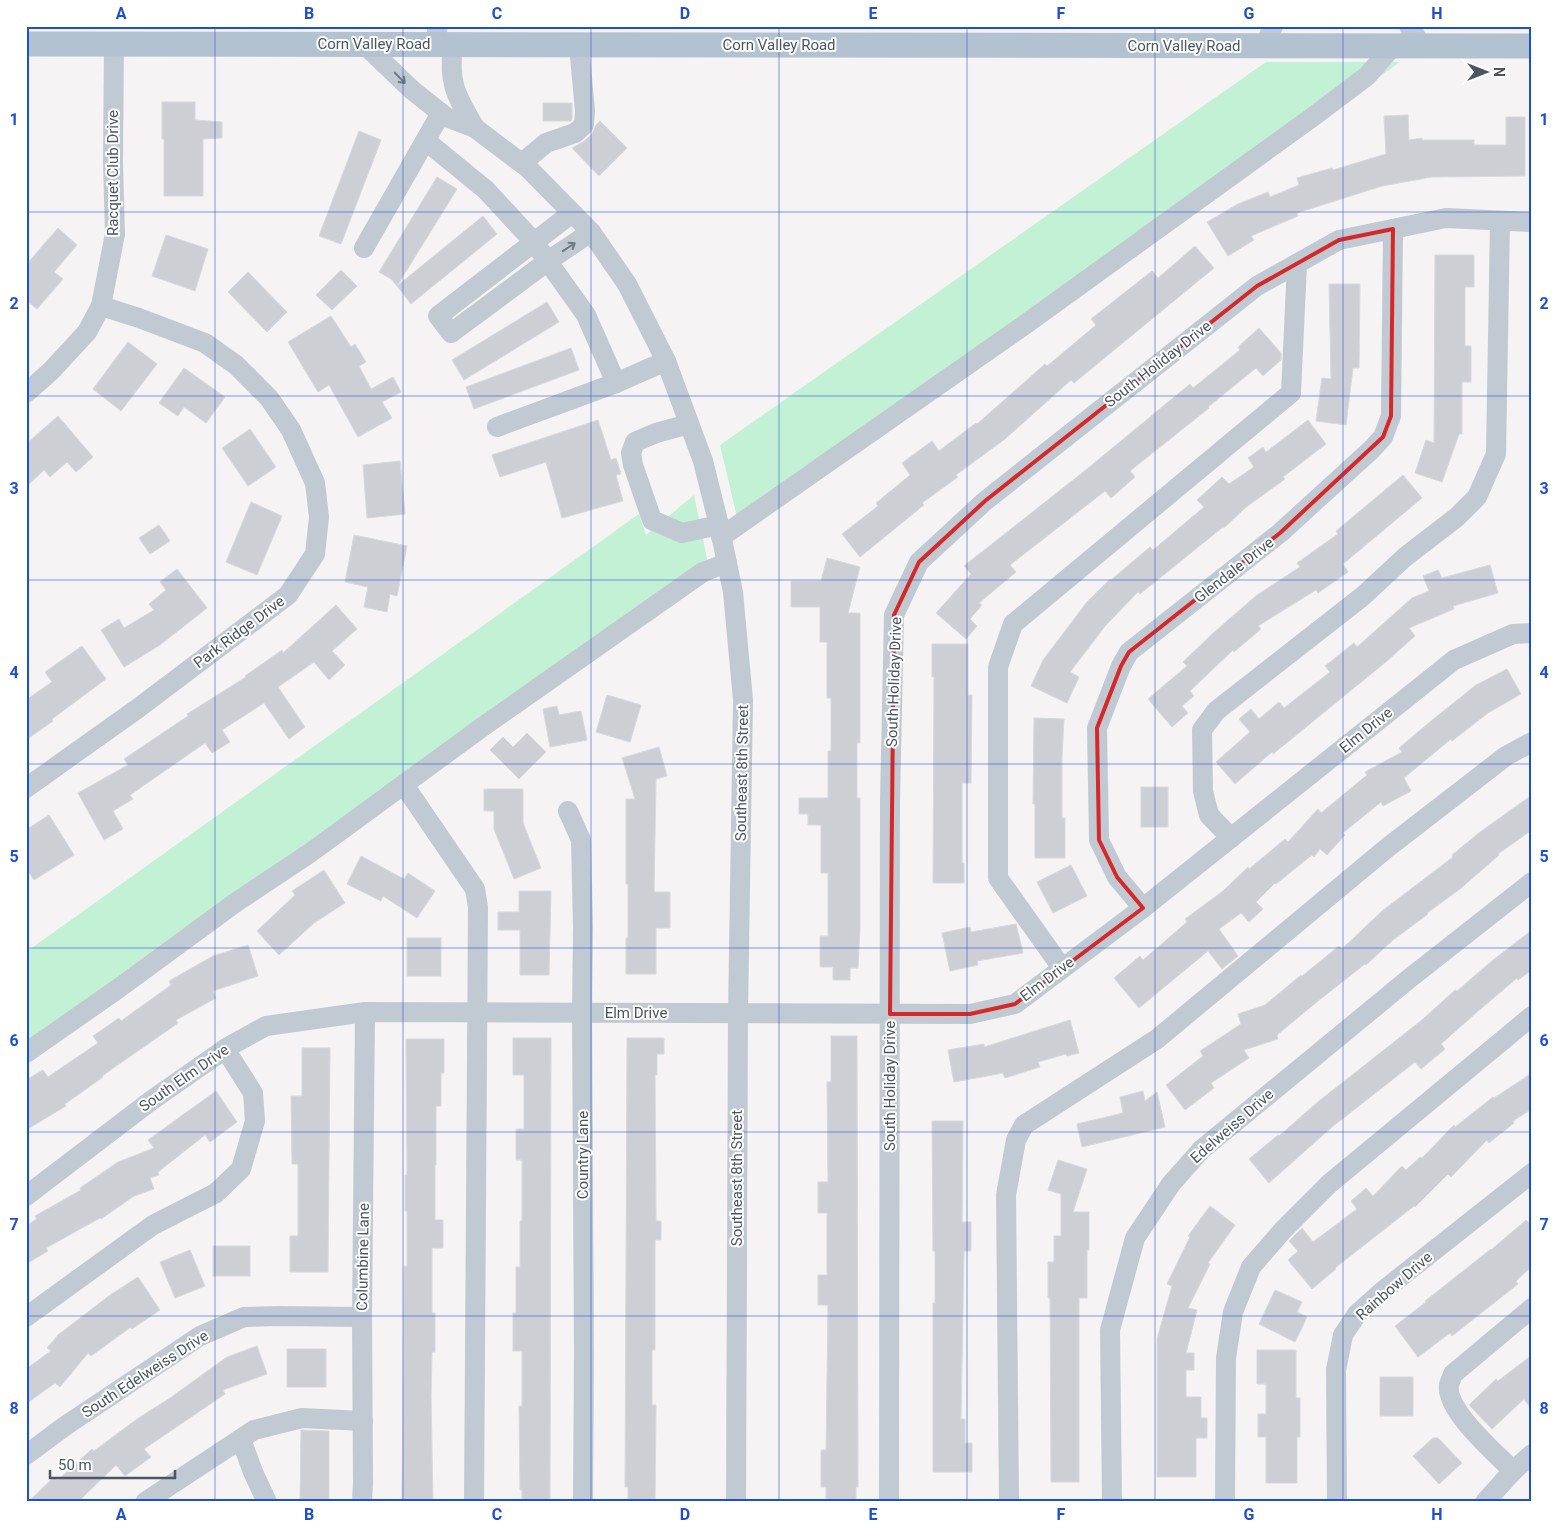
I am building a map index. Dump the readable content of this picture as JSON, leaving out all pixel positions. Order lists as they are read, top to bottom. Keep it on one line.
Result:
{"streets":{"main road":["Corn Valley Road"],"street":["Racquet Club Drive","South Holiday Drive","Glendale Drive","Park Ridge Drive","Elm Drive","Southeast 8th Street","South Elm Drive","Edelweiss Drive","Country Lane","Columbine Lane","Rainbow Drive","South Edelweiss Drive"]},"crossings":[["Corn Valley Road","Racquet Club Drive"],["Corn Valley Road","Southeast 8th Street"],["Racquet Club Drive","Park Ridge Drive"],["South Holiday Drive","Glendale Drive"],["South Holiday Drive","Elm Drive"],["Glendale Drive","Elm Drive"],["Elm Drive","Southeast 8th Street"],["Elm Drive","South Elm Drive"],["Elm Drive","Country Lane"],["Elm Drive","Columbine Lane"],["South Elm Drive","Columbine Lane"],["Columbine Lane","South Edelweiss Drive"]],"scale_bar":"50 m","north":"right","grid":{"columns":["A","B","C","D","E","F","G","H"],"rows":["1","2","3","4","5","6","7","8"]}}
